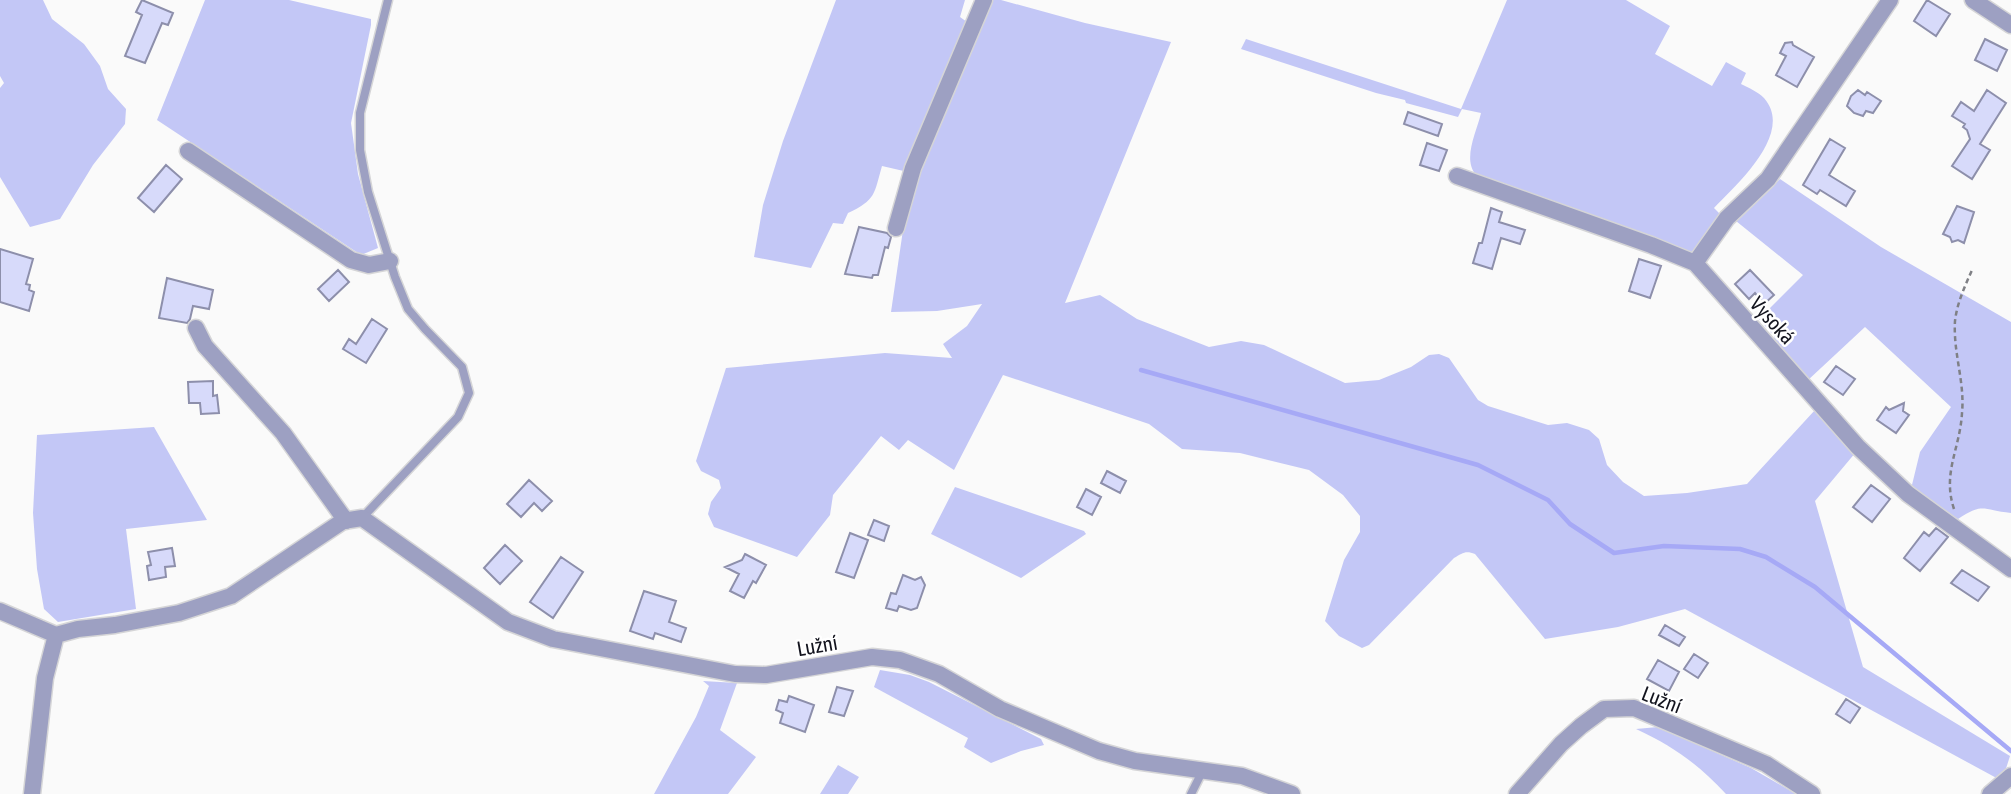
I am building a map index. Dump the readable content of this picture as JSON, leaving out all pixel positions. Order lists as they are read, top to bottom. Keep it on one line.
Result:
{"streets":{"street":["Vysoká","Lužní"]}}
